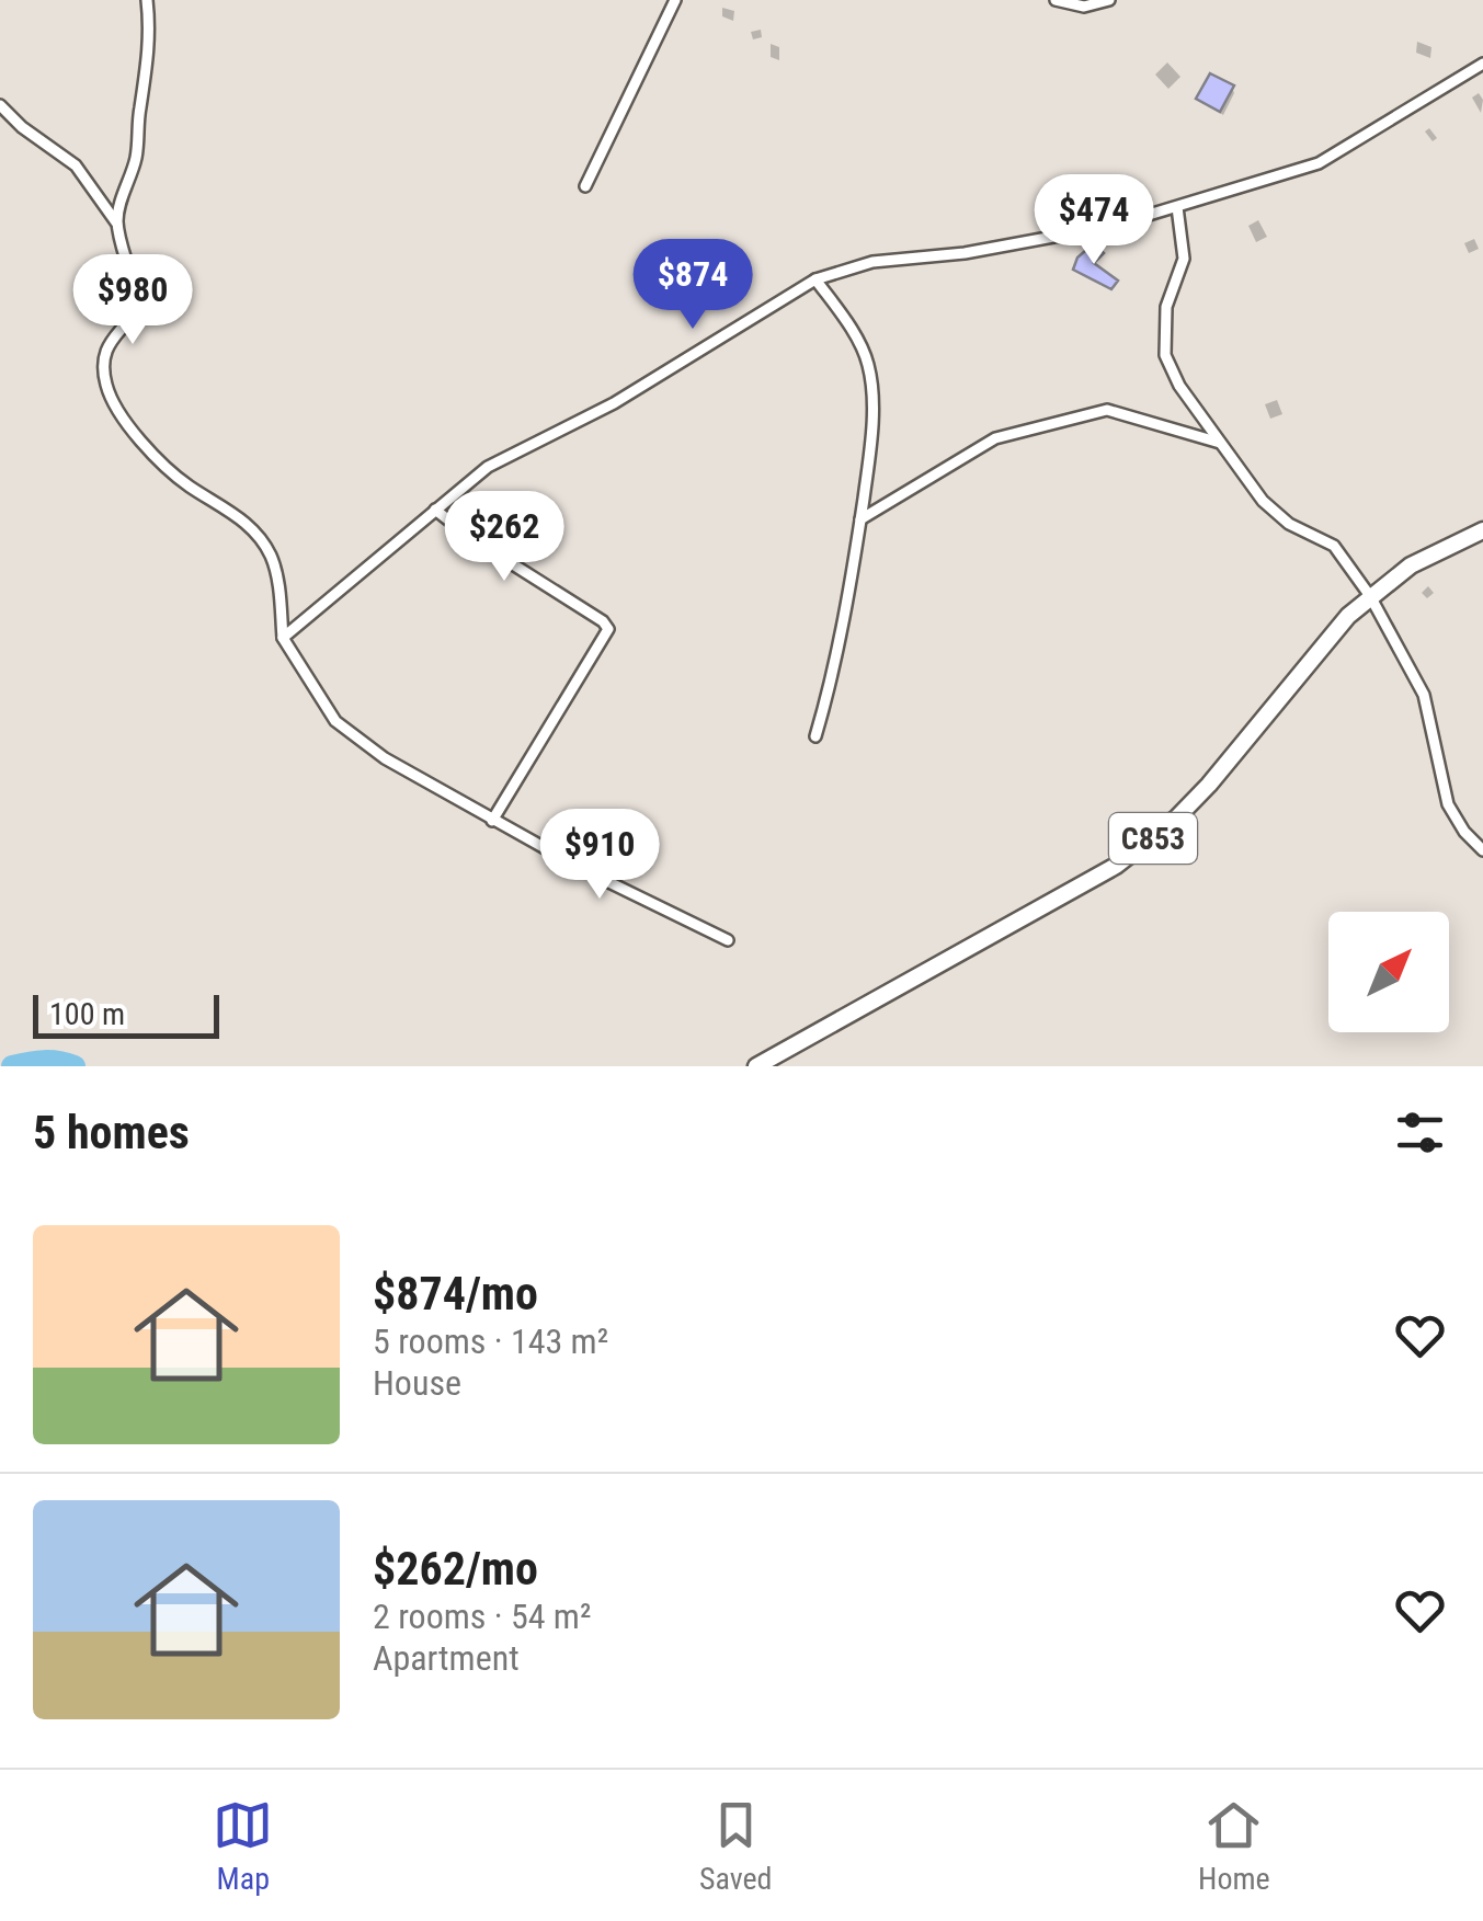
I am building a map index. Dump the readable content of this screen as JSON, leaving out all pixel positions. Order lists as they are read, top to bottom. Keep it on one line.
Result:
{"streets":{"main road":["C853"]},"scale_bar":"100 m","north":"top right","page":{"price":["$474","$874","$980","$262","$910"],"scale":"100 m","heading":"5 homes","list":[{"name":"$874/mo","note":"5 rooms · 143 m² · House"},{"name":"$262/mo","note":"2 rooms · 54 m² · Apartment"}],"tabs":["Map","Saved","Home"]}}
